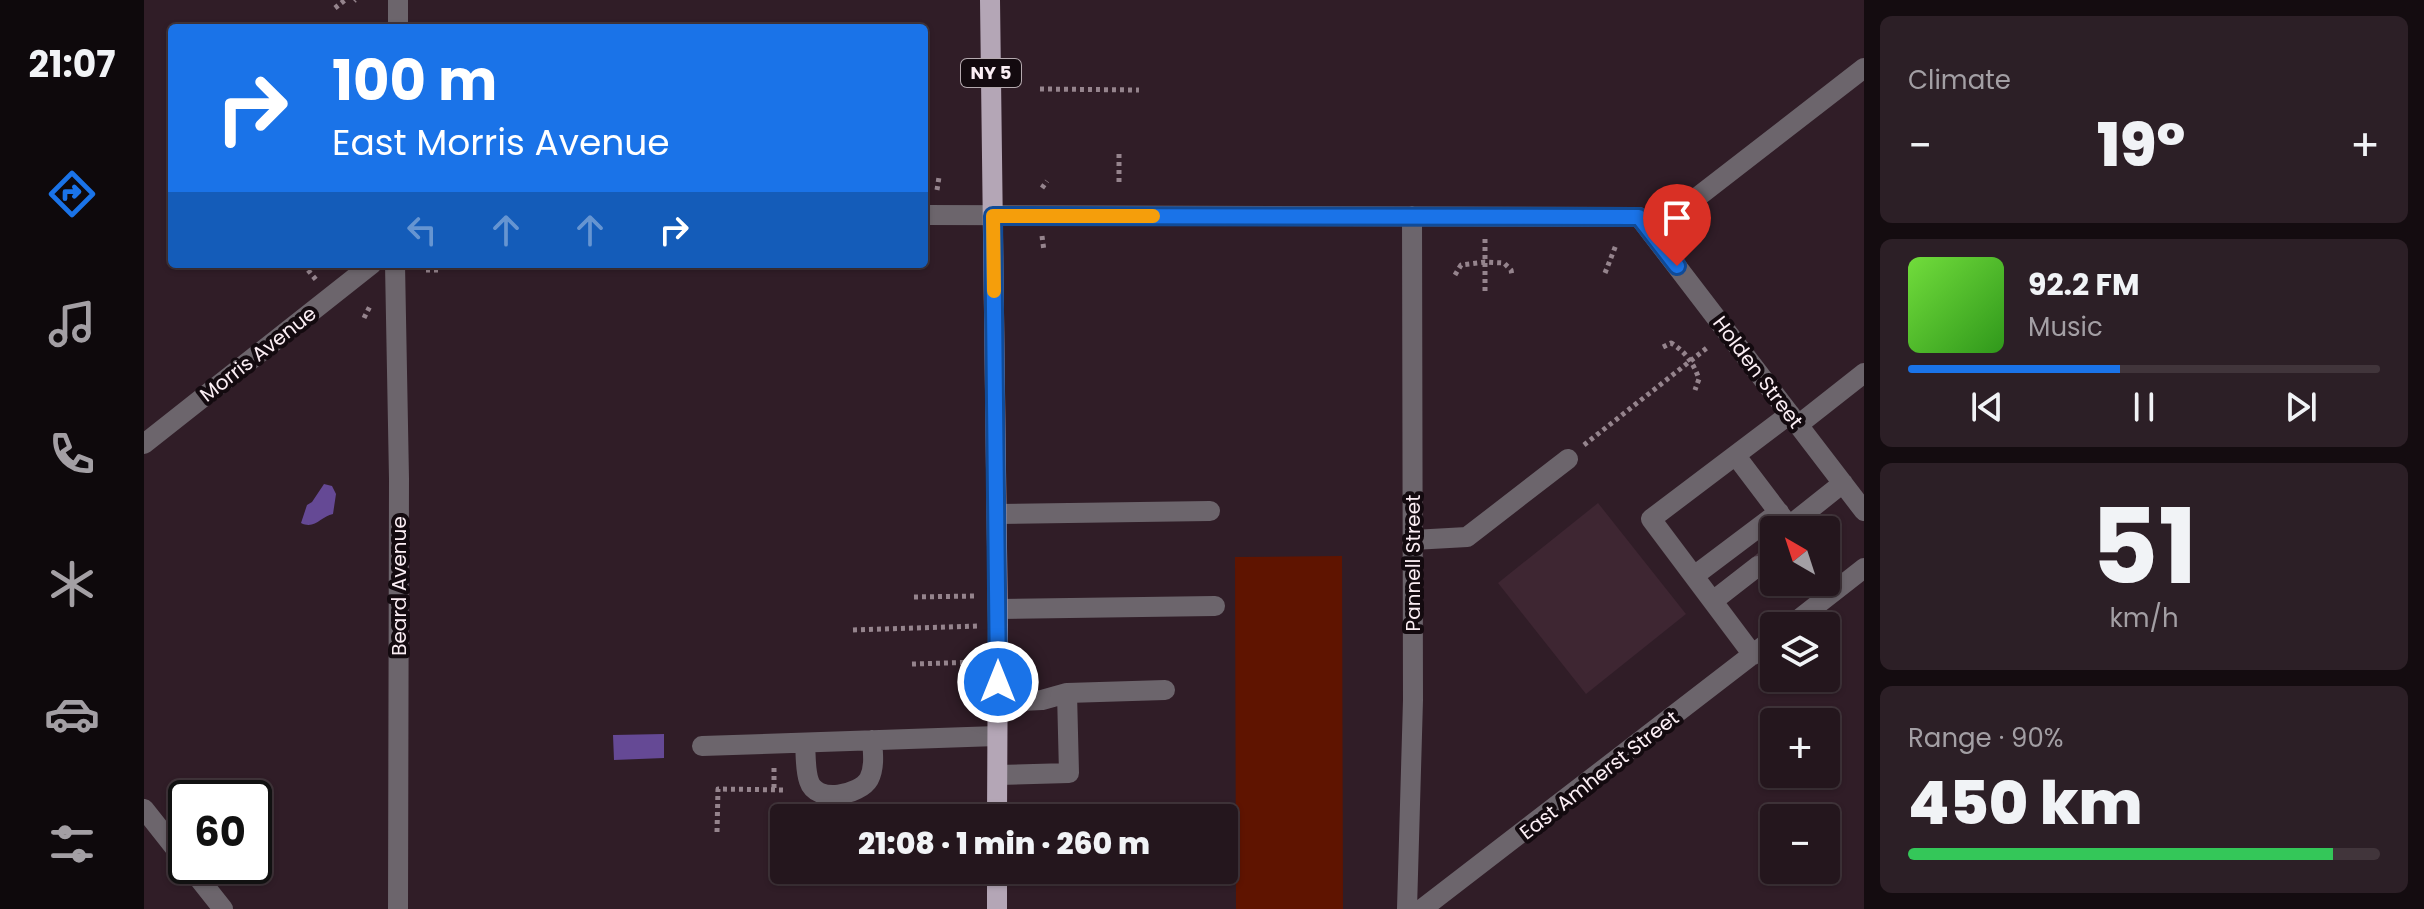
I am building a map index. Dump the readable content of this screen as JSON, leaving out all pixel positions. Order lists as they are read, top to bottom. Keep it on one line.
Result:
{"streets":{"main road":["NY 5"],"street":["Morris Avenue","Holden Street","Pannell Street","Beard Avenue","East Amherst Street"]},"north":"top left","page":{"tabs":"21:07","tile":["Climate",["51","km/h"],["Range · 90%","450 km"]],"turn":["100 m","East Morris Avenue"],"heat":["−","19°","+"],"song":["92.2 FM","Music"],"map_buttons":["+","−"],"limit":"60","trip":"21:08 · 1 min · 260 m"}}
